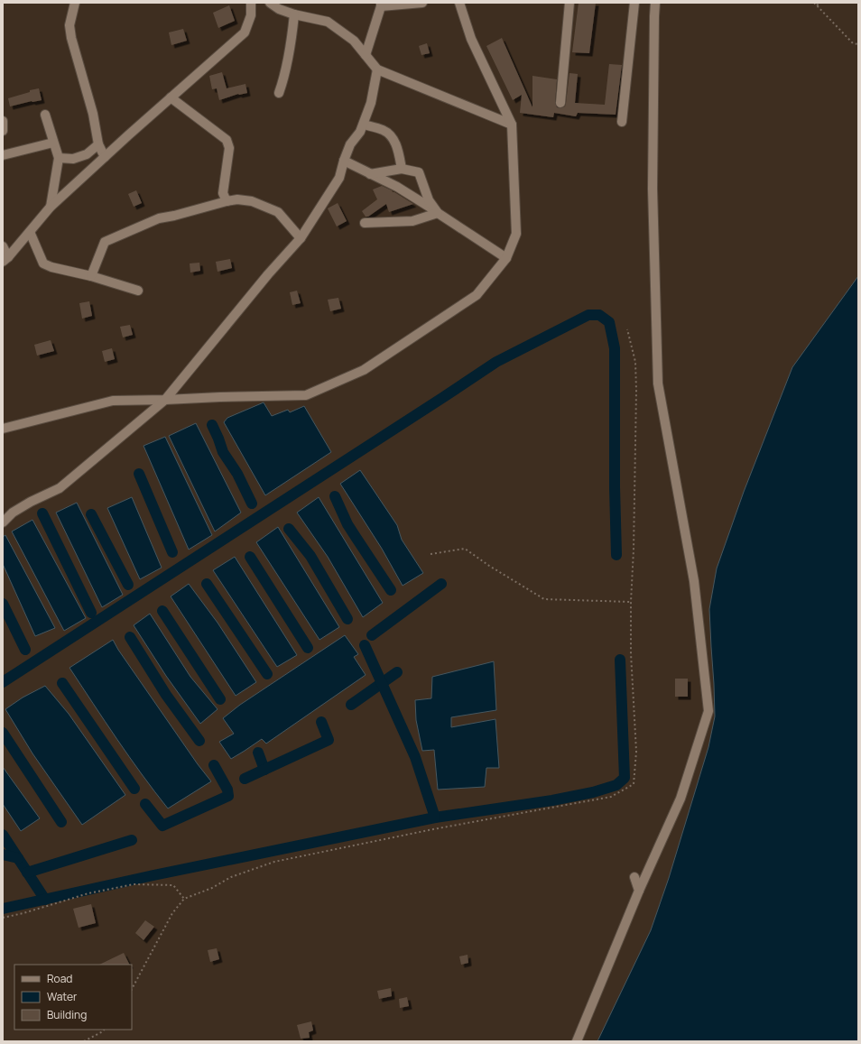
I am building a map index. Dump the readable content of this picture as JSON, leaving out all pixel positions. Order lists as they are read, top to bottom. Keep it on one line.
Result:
{"legend":["Road","Water","Building"]}
